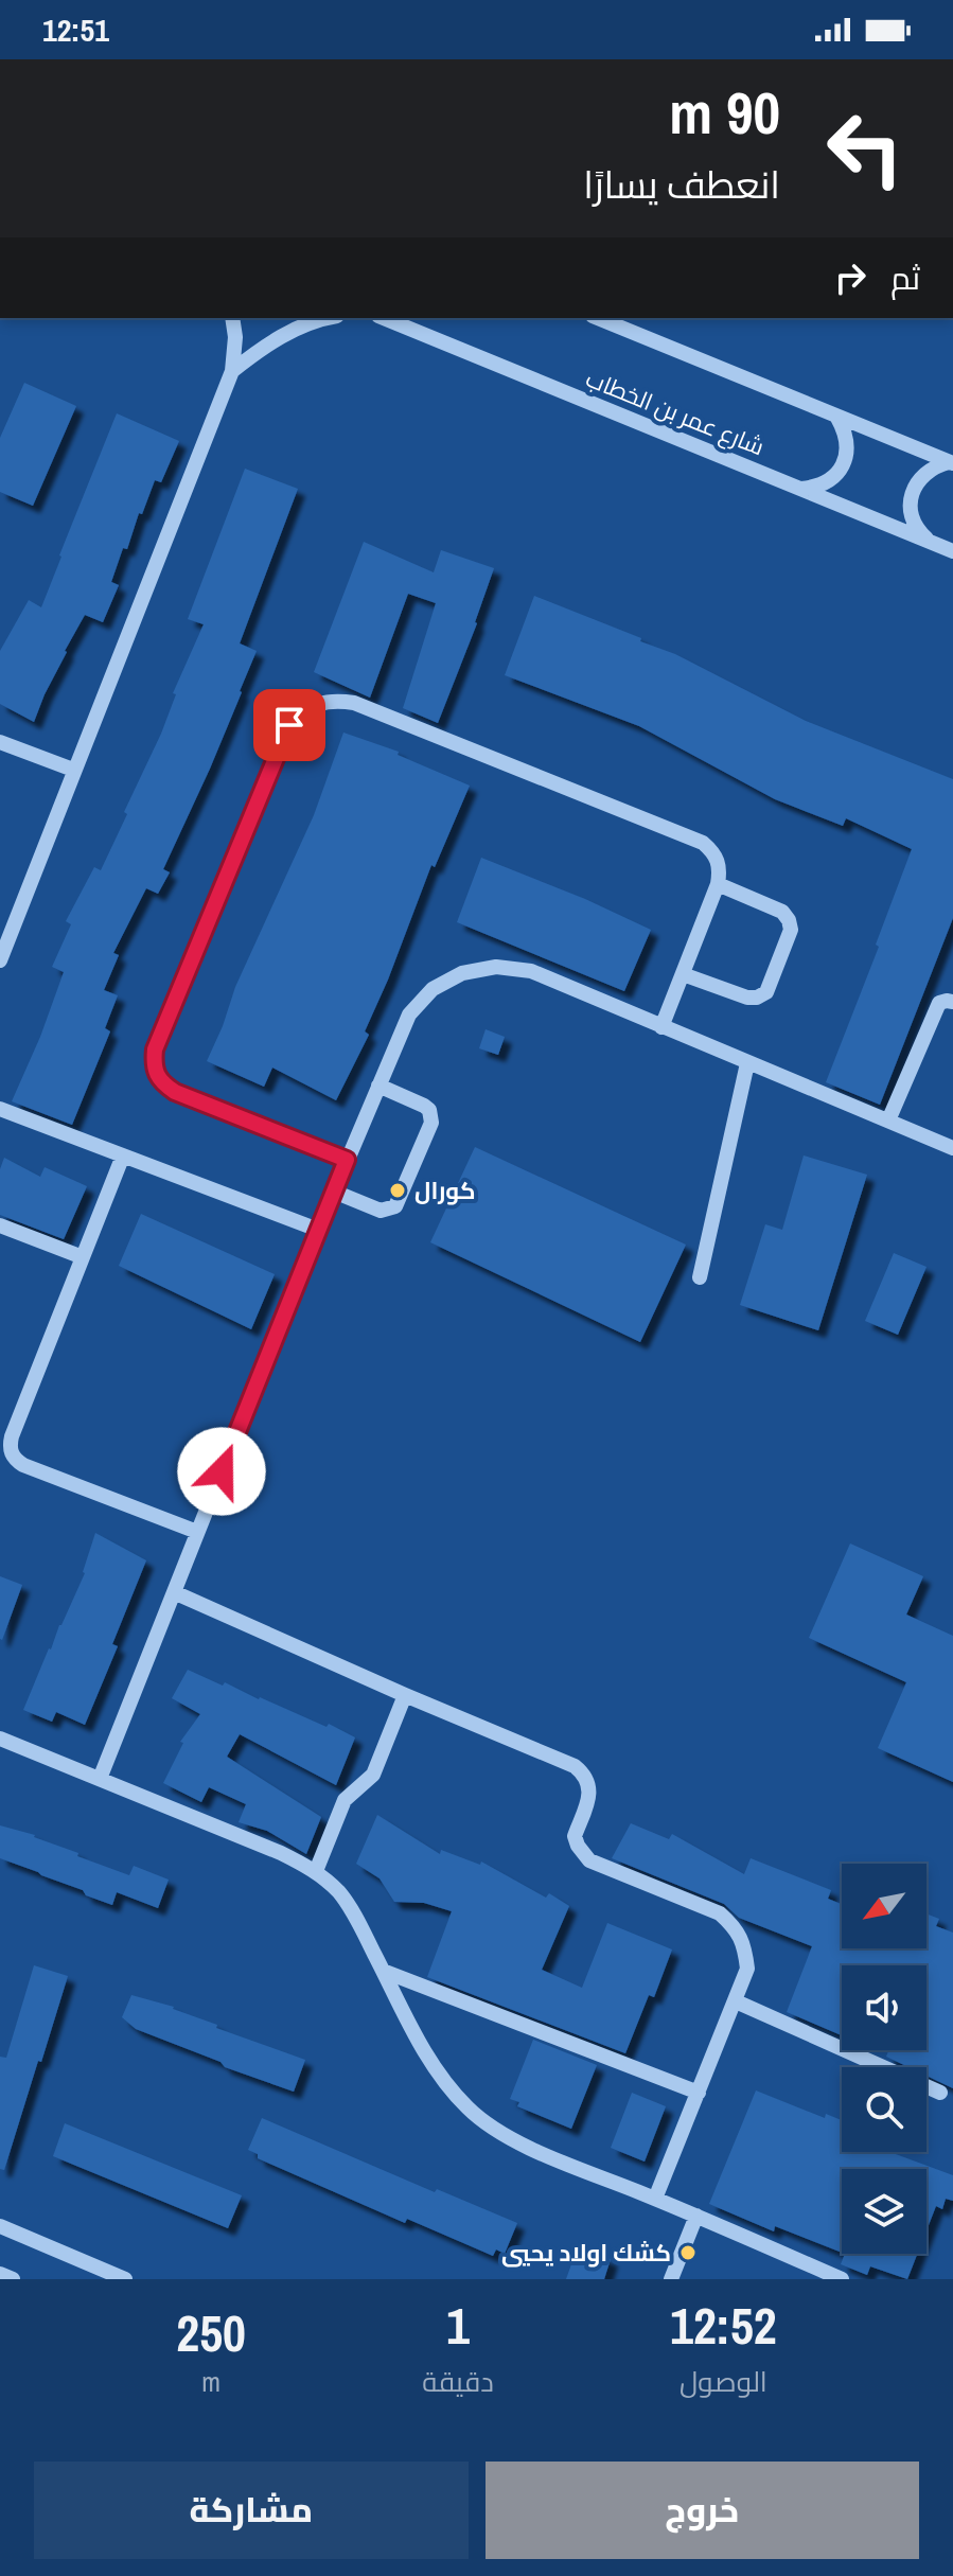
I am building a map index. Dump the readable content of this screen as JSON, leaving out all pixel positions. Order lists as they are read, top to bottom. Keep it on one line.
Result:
{"streets":{"street":["شارع عمر بن الخطاب"]},"places":["كورال","كشك اولاد يحيي"],"north":"bottom left","page":{"status":"12:51","turn":["90 m","انعطف يسارًا"],"then":"ثم","eta":["12:52","الوصول","1","دقيقة","250","m"],"buttons":["خروج","مشاركة"]}}
